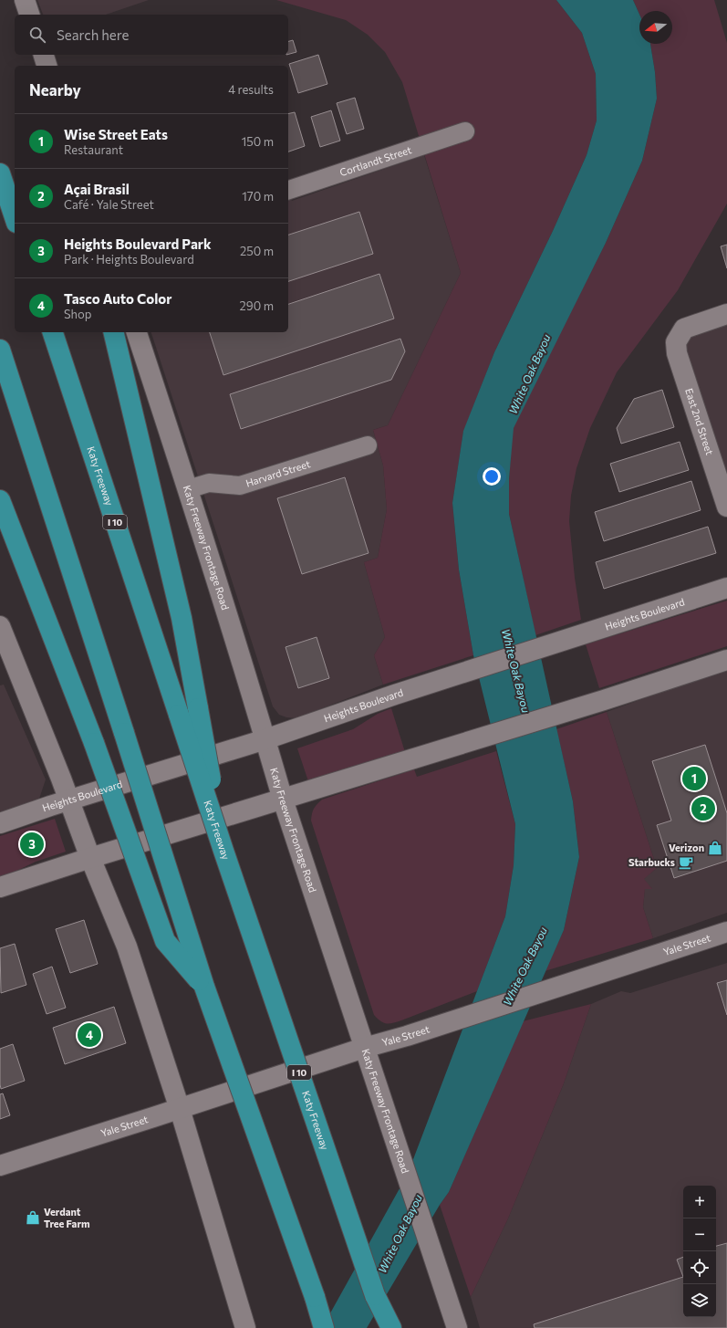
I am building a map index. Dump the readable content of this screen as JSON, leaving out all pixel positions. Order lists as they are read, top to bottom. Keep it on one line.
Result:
{"streets":{"highway":["Katy Freeway","I 10"],"main road":["East 2nd Street","Katy Freeway Frontage Road","Heights Boulevard","Yale Street"],"street":["Cortlandt Street","Harvard Street"]},"crossings":[["Harvard Street","Katy Freeway Frontage Road"],["Katy Freeway Frontage Road","Heights Boulevard"],["Katy Freeway Frontage Road","Yale Street"]],"water":["White Oak Bayou"],"places":{"shop":["Verizon","Verdant Tree Farm"],"cafe":["Starbucks"]},"north":"left","page":{"search":"Search here","heading":["Nearby","4 results"],"list":[{"mark":"1","name":"Wise Street Eats","note":"Restaurant","value":"150 m"},{"mark":"2","name":"Açai Brasil","note":"Café · Yale Street","value":"170 m"},{"mark":"3","name":"Heights Boulevard Park","note":"Park · Heights Boulevard","value":"250 m"},{"mark":"4","name":"Tasco Auto Color","note":"Shop","value":"290 m"}],"pins":["1","2","3","4"],"map_buttons":["+","−"]}}
